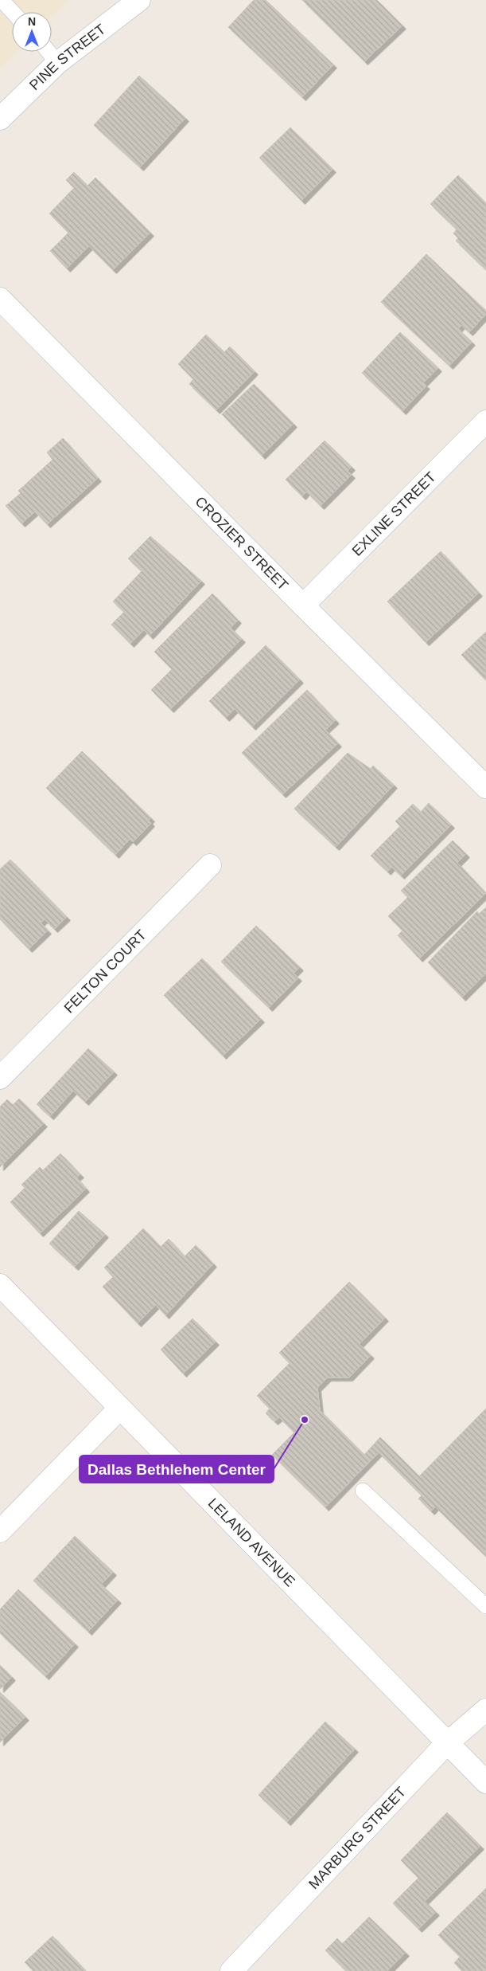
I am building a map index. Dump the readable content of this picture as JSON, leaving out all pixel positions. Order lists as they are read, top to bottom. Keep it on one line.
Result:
{"streets":{"street":["PINE STREET","EXLINE STREET","CROZIER STREET","FELTON COURT","LELAND AVENUE","MARBURG STREET"]},"crossings":[["EXLINE STREET","CROZIER STREET"],["LELAND AVENUE","MARBURG STREET"]],"places":["Dallas Bethlehem Center"],"north":"top"}
